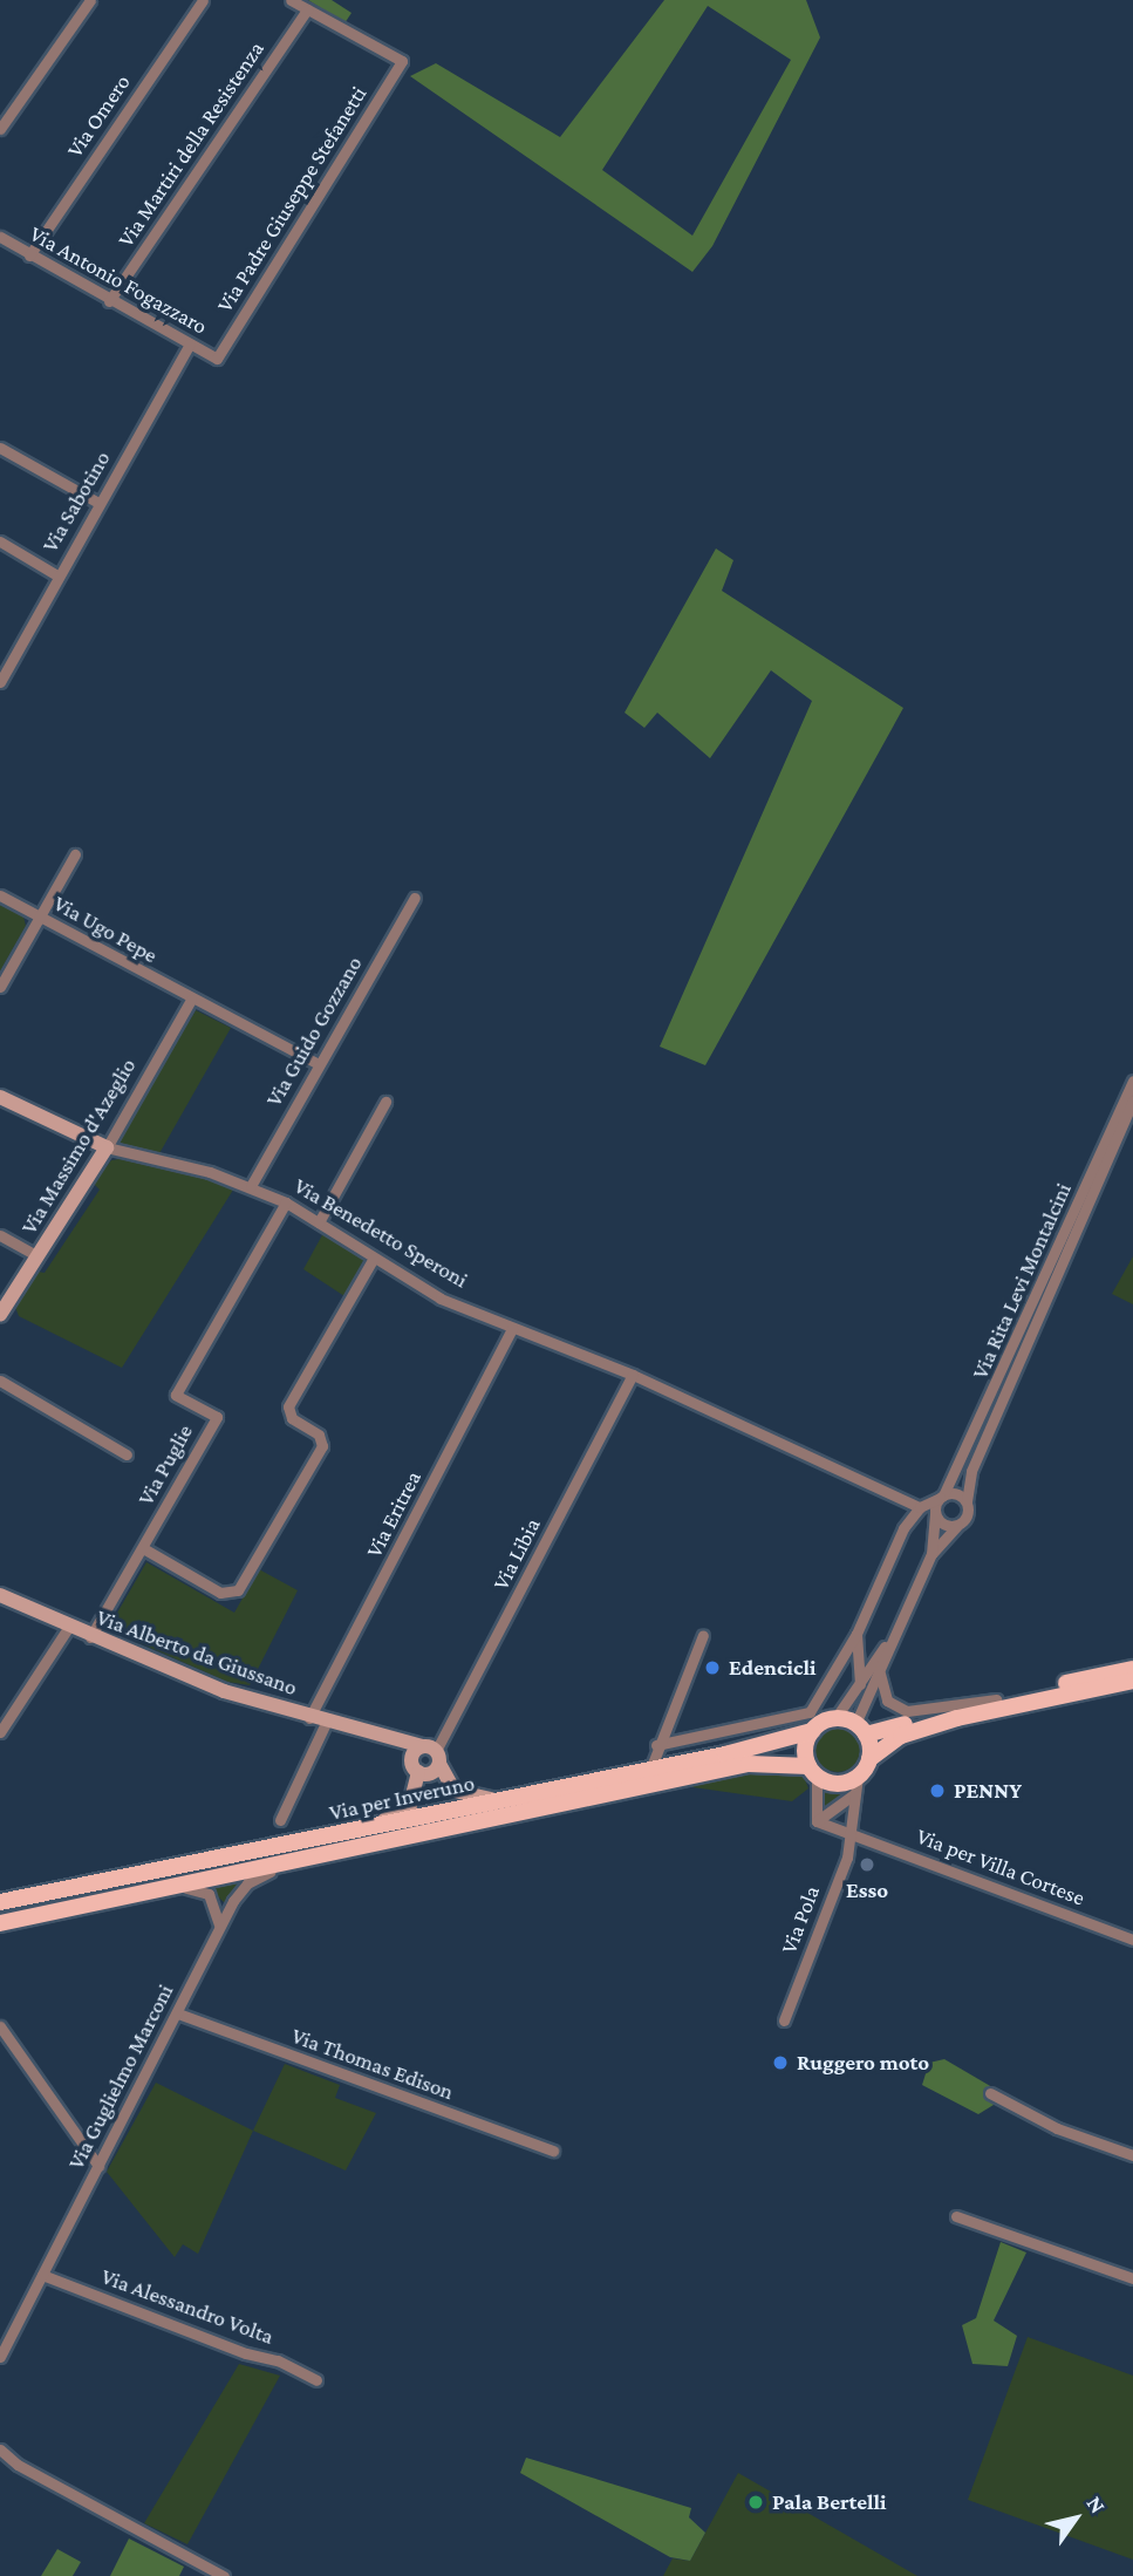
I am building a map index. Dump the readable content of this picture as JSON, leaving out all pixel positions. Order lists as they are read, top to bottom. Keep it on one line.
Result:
{"streets":{"main road":["Via per Inveruno"],"street":["Via Omero","Via Martiri della Resistenza","Via Padre Giuseppe Stefanetti","Via Antonio Fogazzaro","Via Sabotino","Via Ugo Pepe","Via Guido Gozzano","Via Massimo d'Azeglio","Via Benedetto Speroni","Via Rita Levi Montalcini","Via Puglie","Via Eritrea","Via Libia","Via Alberto da Giussano","Via per Villa Cortese","Via Pola","Via Thomas Edison","Via Guglielmo Marconi","Via Alessandro Volta"]},"crossings":[["Via Omero","Via Antonio Fogazzaro"],["Via Martiri della Resistenza","Via Padre Giuseppe Stefanetti"],["Via Martiri della Resistenza","Via Antonio Fogazzaro"],["Via Padre Giuseppe Stefanetti","Via Antonio Fogazzaro"],["Via Antonio Fogazzaro","Via Sabotino"],["Via Ugo Pepe","Via Guido Gozzano"],["Via Ugo Pepe","Via Massimo d'Azeglio"],["Via Guido Gozzano","Via Benedetto Speroni"],["Via Massimo d'Azeglio","Via Benedetto Speroni"],["Via Benedetto Speroni","Via Puglie"],["Via Benedetto Speroni","Via Eritrea"],["Via Benedetto Speroni","Via Libia"],["Via Puglie","Via Alberto da Giussano"],["Via Eritrea","Via Alberto da Giussano"],["Via Libia","Via Alberto da Giussano"],["Via per Inveruno","Via Guglielmo Marconi"],["Via per Villa Cortese","Via Pola"],["Via Thomas Edison","Via Guglielmo Marconi"],["Via Guglielmo Marconi","Via Alessandro Volta"]],"places":["Edencicli","PENNY","Esso","Ruggero moto","Pala Bertelli"],"north":"top right"}
